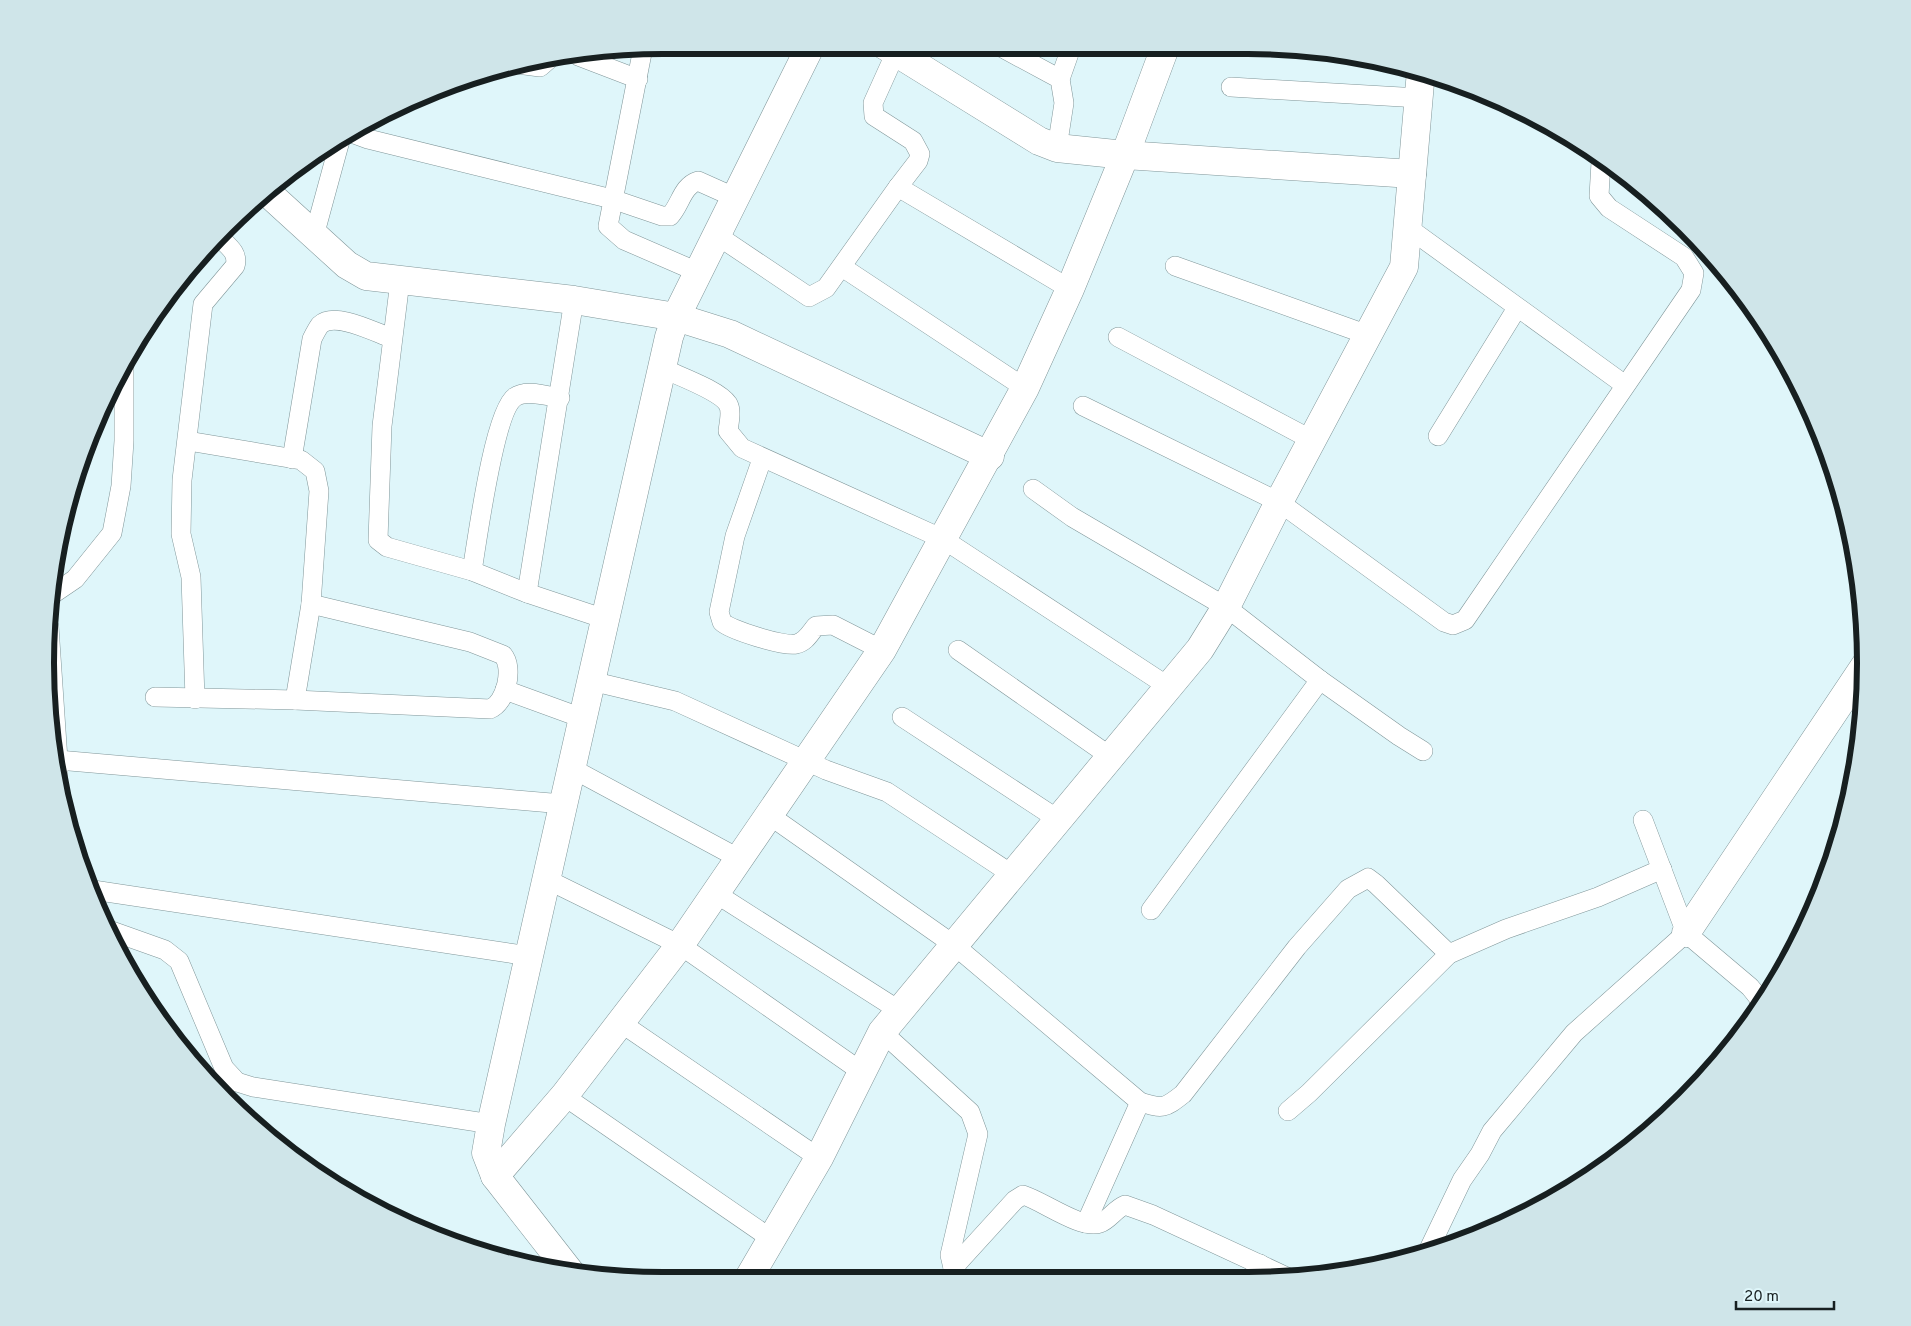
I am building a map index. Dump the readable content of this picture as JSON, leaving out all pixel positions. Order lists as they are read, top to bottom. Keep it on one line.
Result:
{"scale_bar":"20 m"}
